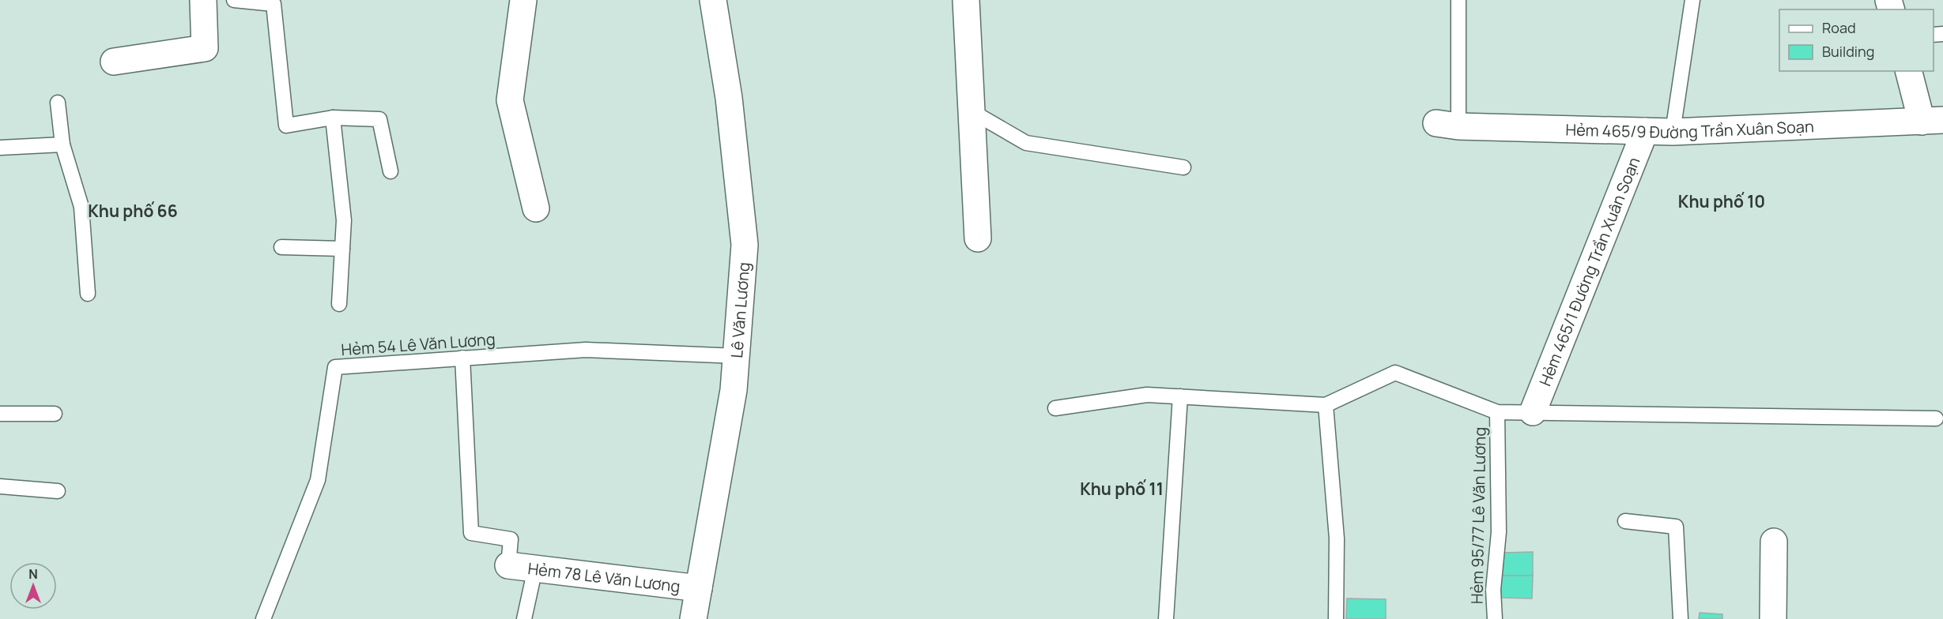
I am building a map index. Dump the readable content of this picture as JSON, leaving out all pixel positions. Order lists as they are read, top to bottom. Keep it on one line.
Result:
{"streets":{"street":["Hẻm 465/9 Đường Trần Xuân Soạn","Hẻm 465/1 Đường Trần Xuân Soạn","Lê Văn Lương","Hẻm 78 Lê Văn Lương"],"lane":["Hẻm 54 Lê Văn Lương","Hẻm 95/77 Lê Văn Lương"]},"crossings":[["Hẻm 465/9 Đường Trần Xuân Soạn","Hẻm 465/1 Đường Trần Xuân Soạn"],["Lê Văn Lương","Hẻm 54 Lê Văn Lương"],["Lê Văn Lương","Hẻm 78 Lê Văn Lương"]],"districts":["Khu phố 10","Khu phố 66","Khu phố 11"],"legend":["Road","Building"],"north":"top"}
